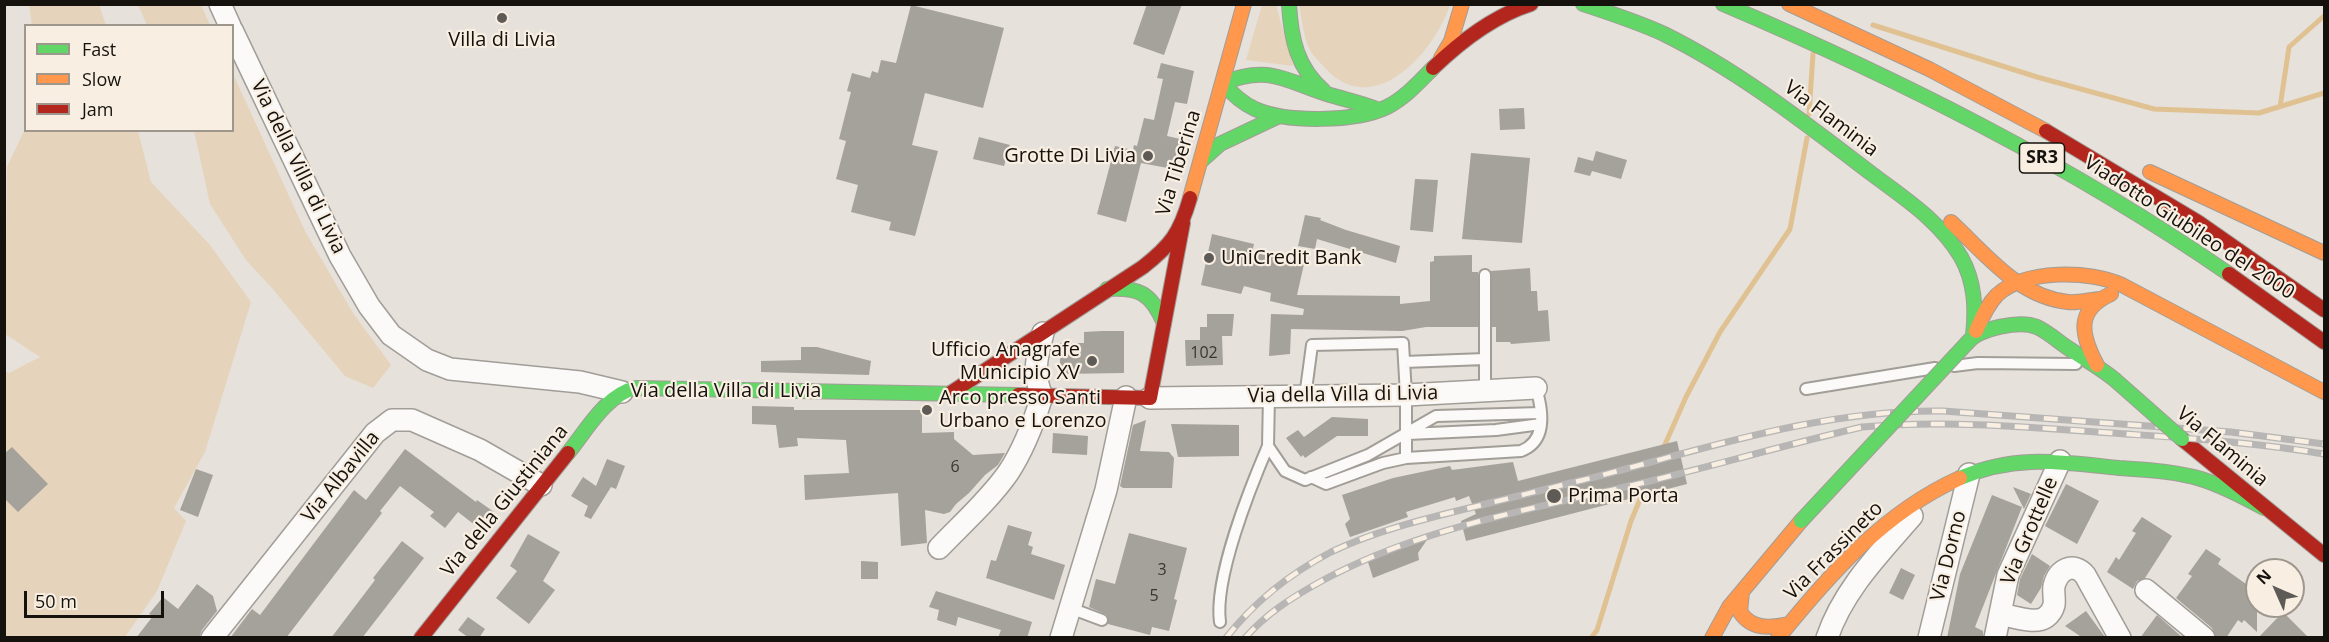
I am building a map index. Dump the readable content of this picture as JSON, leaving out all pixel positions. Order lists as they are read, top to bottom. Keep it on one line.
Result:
{"streets":{"main road":["Via Flaminia","SR3","Via Tiberina","Via della Villa di Livia","Viadotto Giubileo del 2000","Via della Giustiniana","Via Frassineto"],"street":["Via Albavilla","Via Grottelle","Via Dorno"]},"crossings":[["Via Flaminia","Via Frassineto"],["SR3","Viadotto Giubileo del 2000"],["Via Tiberina","Via della Villa di Livia"],["Via della Villa di Livia","Via della Giustiniana"],["Via Albavilla","Via della Giustiniana"],["Via Grottelle","Via Frassineto"],["Via Frassineto","Via Dorno"]],"places":["Villa di Livia","Grotte Di Livia","UniCredit Bank","Ufficio Anagrafe Municipio XV","Arco presso Santi Urbano e Lorenzo","Prima Porta"],"house_numbers":["102","6","3","5"],"legend":["Fast","Slow","Jam"],"scale_bar":"50 m","north":"top left"}
